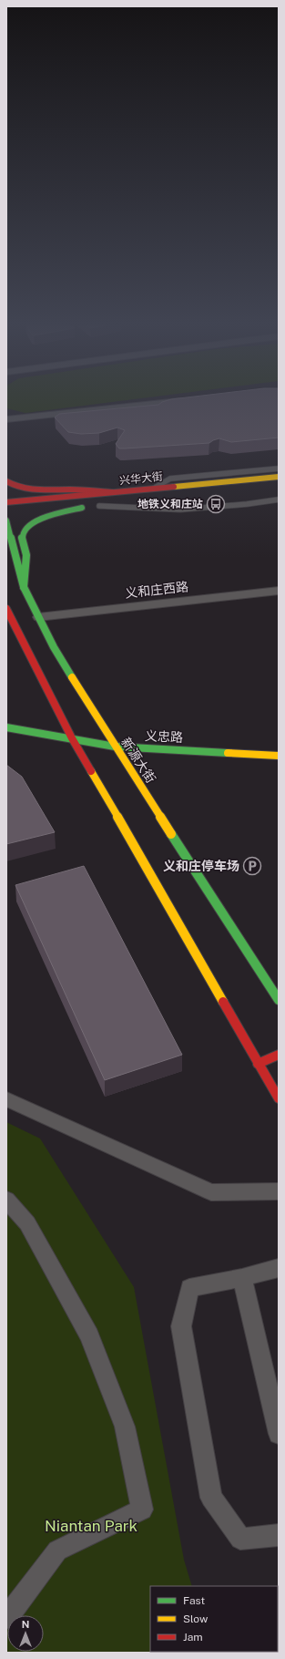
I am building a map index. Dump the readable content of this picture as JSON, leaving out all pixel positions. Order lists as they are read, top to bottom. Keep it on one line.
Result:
{"streets":{"main road":["兴华大街","义忠路","新源大街"],"street":["义和庄西路"]},"crossings":[["义和庄西路","新源大街"],["义忠路","新源大街"]],"parks":["Niantan Park"],"places":{"bus stop":["地铁义和庄站"],"parking":["义和庄停车场"]},"legend":["Fast","Slow","Jam"],"north":"top"}
